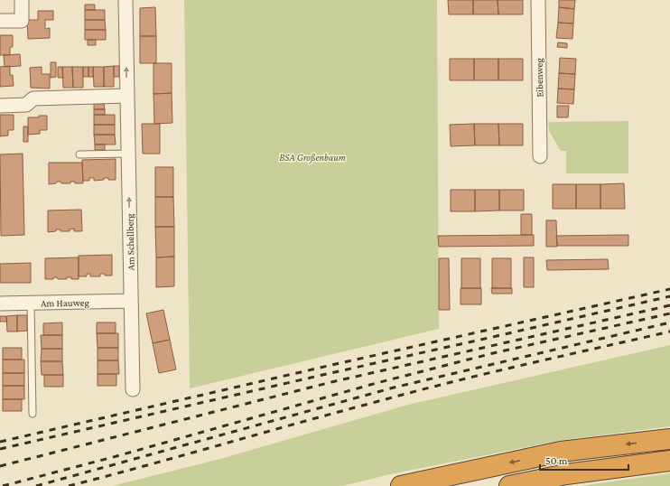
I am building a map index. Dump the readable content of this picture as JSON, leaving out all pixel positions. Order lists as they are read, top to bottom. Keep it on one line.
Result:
{"streets":{"street":["Eibenweg","Am Schellberg","Am Hauweg"]},"crossings":[["Am Schellberg","Am Hauweg"]],"one_way":["Am Schellberg"],"parks":["BSA Großenbaum"],"scale_bar":"50 m"}
